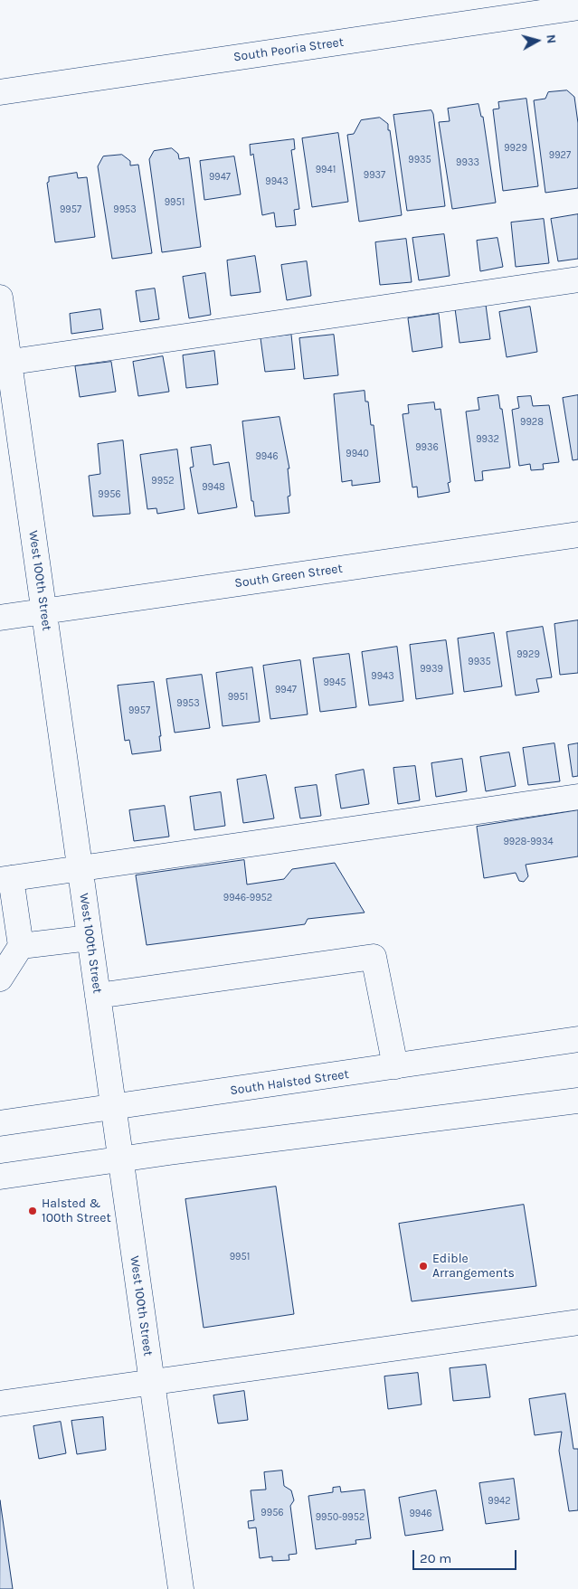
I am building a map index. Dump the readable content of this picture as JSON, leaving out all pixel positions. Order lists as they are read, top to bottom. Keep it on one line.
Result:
{"streets":{"street":["South Peoria Street","South Green Street","West 100th Street","South Halsted Street"]},"crossings":[["South Green Street","West 100th Street"],["West 100th Street","South Halsted Street"]],"places":["Halsted & 100th Street","Edible Arrangements"],"house_numbers":["9929","9927","9935","9933","9941","9937","9947","9943","9951","9957","9953","9928","9932","9936","9940","9946","9952","9948","9956","9929","9935","9939","9943","9945","9947","9951","9953","9957","9928-9934","9946-9952","9951","9942","9956","9946","9950-9952"],"scale_bar":"20 m","north":"right"}
